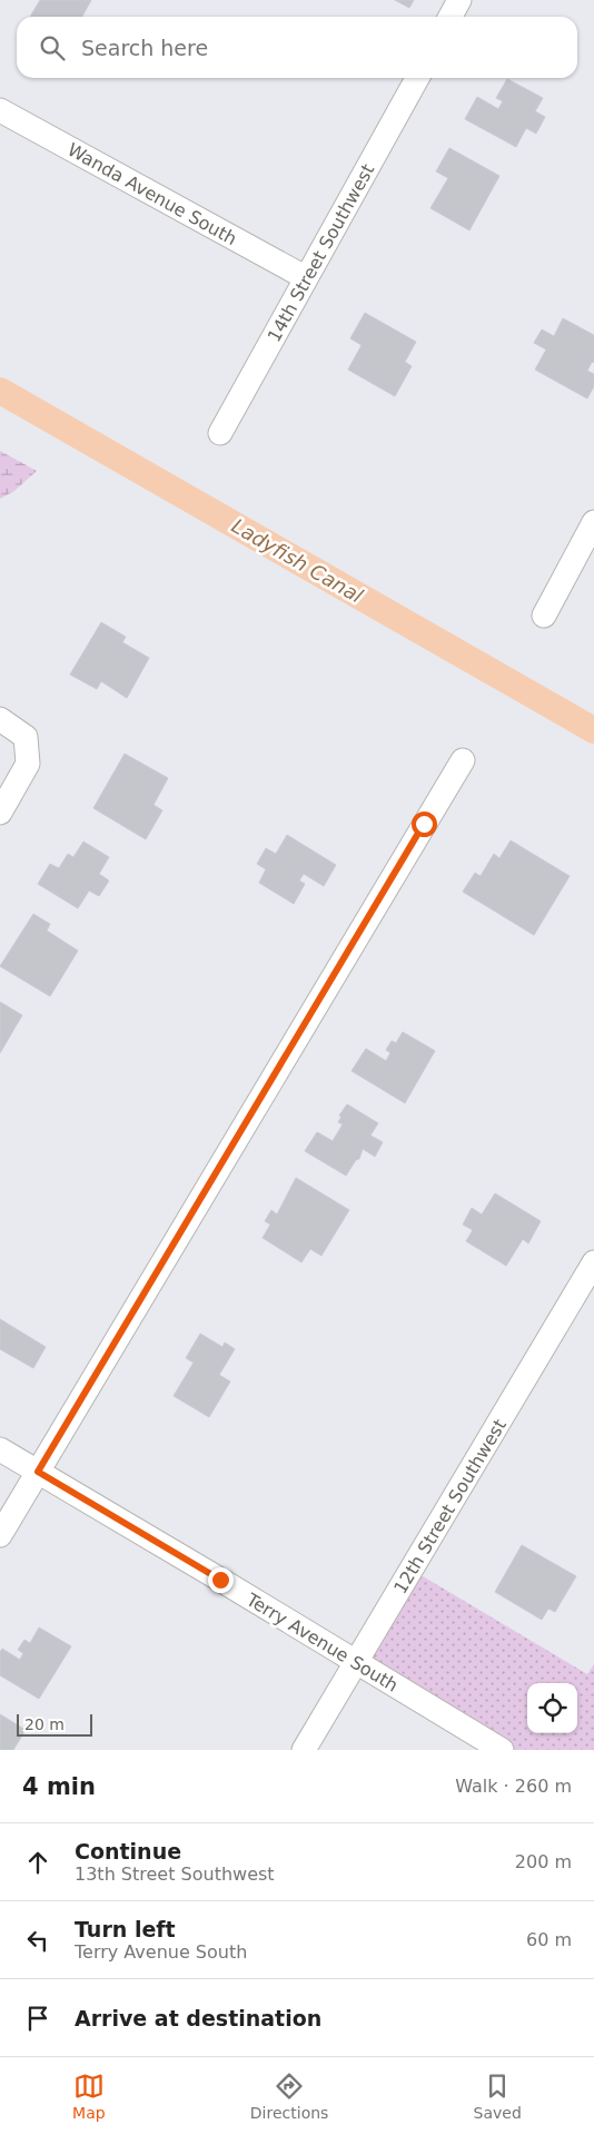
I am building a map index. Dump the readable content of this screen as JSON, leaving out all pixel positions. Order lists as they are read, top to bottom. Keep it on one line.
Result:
{"streets":{"street":["Wanda Avenue South","14th Street Southwest","12th Street Southwest","Terry Avenue South"]},"crossings":[["Wanda Avenue South","14th Street Southwest"],["12th Street Southwest","Terry Avenue South"]],"water":["Ladyfish Canal"],"scale_bar":"20 m","page":{"search":"Search here","scale":"20 m","heading":["4 min","Walk · 260 m"],"list":[["Continue","13th Street Southwest","200 m"],["Turn left","Terry Avenue South","60 m"],"Arrive at destination"],"nav":["Map","Directions","Saved"]}}
